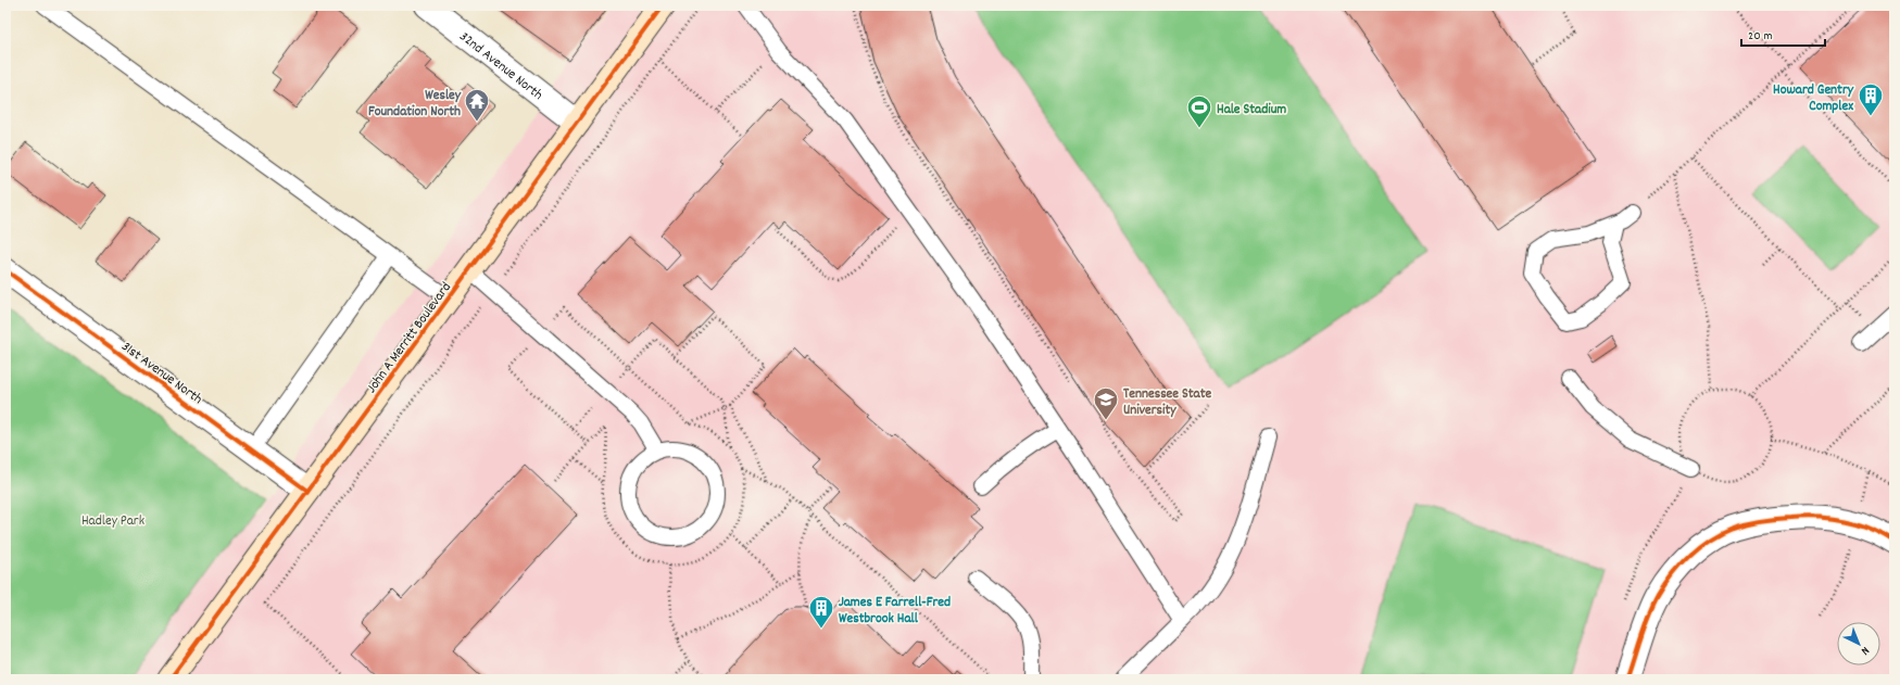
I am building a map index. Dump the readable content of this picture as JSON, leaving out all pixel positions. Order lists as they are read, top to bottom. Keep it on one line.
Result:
{"streets":{"street":["32nd Avenue North","John A Merritt Boulevard","31st Avenue North"]},"crossings":[["32nd Avenue North","John A Merritt Boulevard"],["John A Merritt Boulevard","31st Avenue North"]],"parks":["Hadley Park"],"places":{"building":["Howard Gentry Complex","James E Farrell-Fred Westbrook Hall"],"temple":["Wesley Foundation North"],"sports":["Hale Stadium"],"school or university":["Tennessee State University"]},"scale_bar":"20 m","north":"bottom right"}
